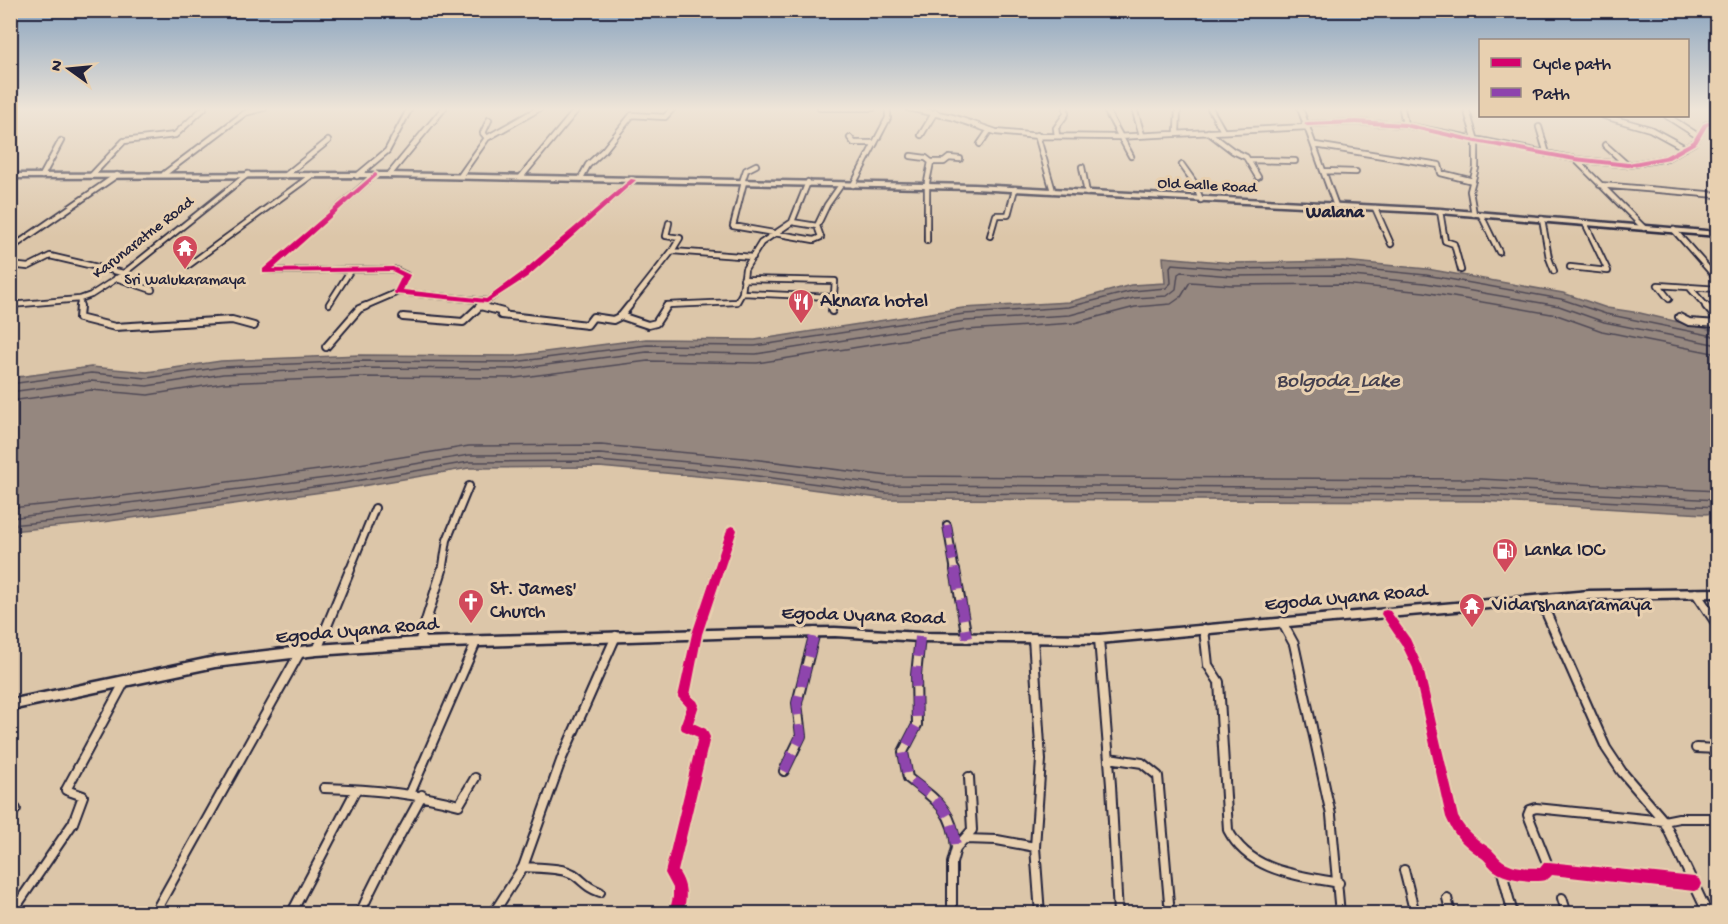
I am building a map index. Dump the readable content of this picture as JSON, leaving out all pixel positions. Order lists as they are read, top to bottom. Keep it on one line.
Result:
{"streets":{"highway":["Old Galle Road"],"main road":["Egoda Uyana Road"],"street":["Karunaratne Road"]},"crossings":[["Old Galle Road","Karunaratne Road"]],"districts":["Walana"],"water":["Bolgoda_Lake"],"places":{"temple":["Sri Walukaramaya","Vidarshanaramaya"],"restaurant":["Aknara hotel"],"fuel station":["Lanka IOC"],"church":["St. James' Church"]},"legend":["Cycle path","Path"],"north":"left"}
